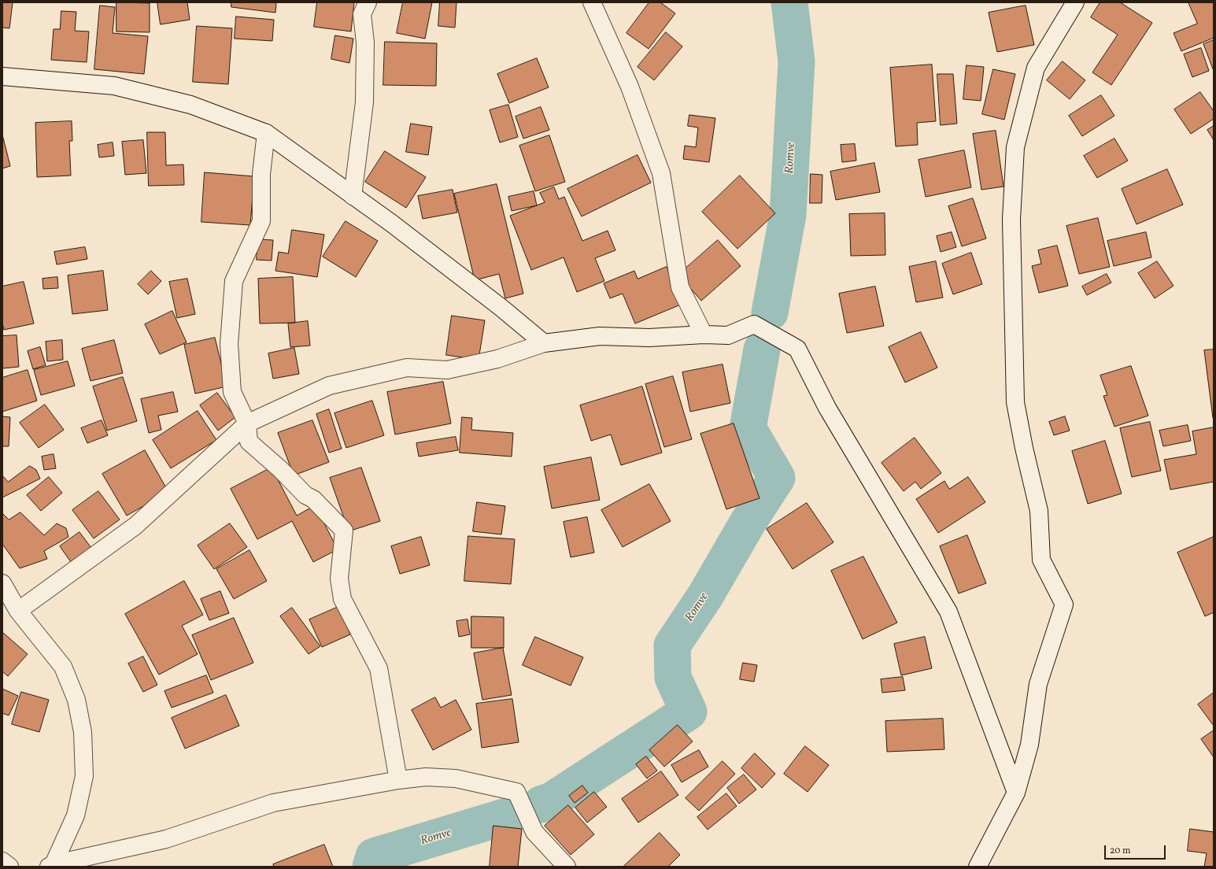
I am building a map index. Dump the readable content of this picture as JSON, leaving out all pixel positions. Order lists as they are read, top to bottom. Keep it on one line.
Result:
{"water":["Romve"],"scale_bar":"20 m"}
